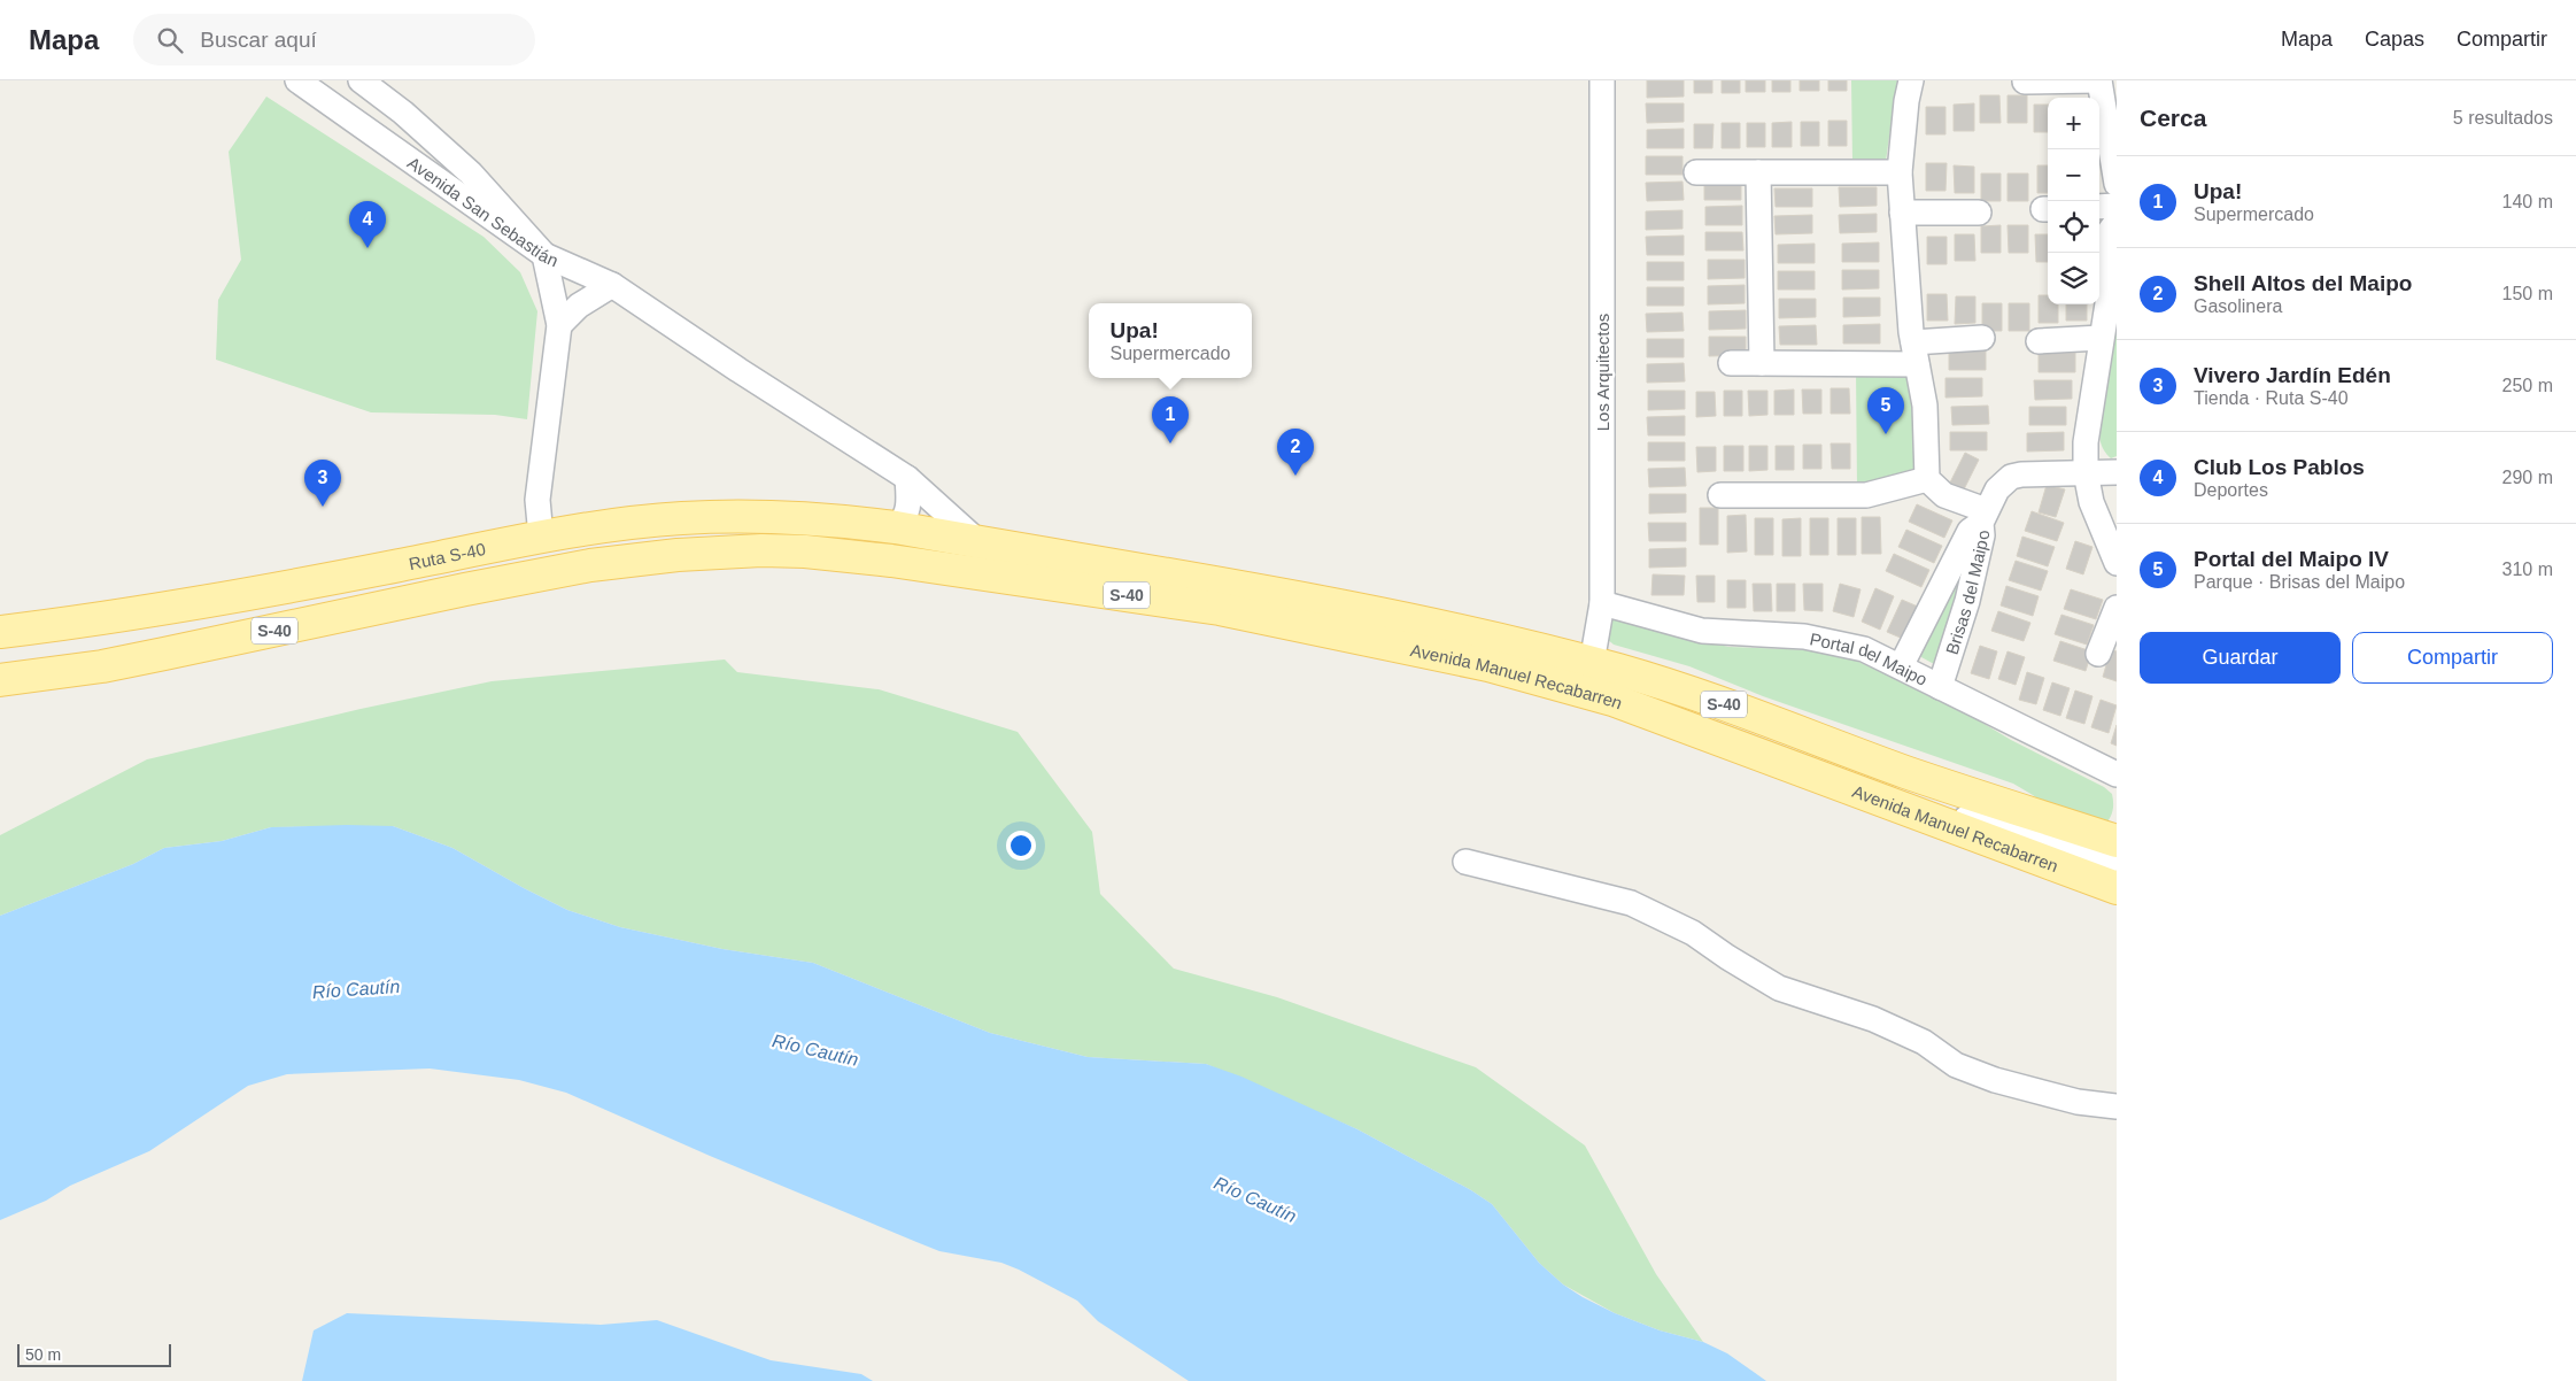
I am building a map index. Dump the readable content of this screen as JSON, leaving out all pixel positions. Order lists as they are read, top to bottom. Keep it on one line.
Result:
{"streets":{"main road":["Ruta S-40","S-40","Avenida Manuel Recabarren"],"street":["Avenida San Sebastián","Los Arquitectos","Brisas del Maipo","Portal del Maipo"]},"crossings":[["Los Arquitectos","Portal del Maipo"],["Los Arquitectos","Avenida Manuel Recabarren"],["Ruta S-40","Avenida Manuel Recabarren"],["Brisas del Maipo","Portal del Maipo"]],"water":["Río Cautín"],"scale_bar":"50 m","page":{"header":"Mapa","search":"Buscar aquí","nav":["Mapa","Capas","Compartir"],"heading":["Cerca","5 resultados"],"map_buttons":["+","−"],"list":[{"mark":"1","name":"Upa!","note":"Supermercado","value":"140 m"},{"mark":"2","name":"Shell Altos del Maipo","note":"Gasolinera","value":"150 m"},{"mark":"3","name":"Vivero Jardín Edén","note":"Tienda · Ruta S-40","value":"250 m"},{"mark":"4","name":"Club Los Pablos","note":"Deportes","value":"290 m"},{"mark":"5","name":"Portal del Maipo IV","note":"Parque · Brisas del Maipo","value":"310 m"}],"pins":["4","5","1","2","3"],"popup":["Upa!","Supermercado"],"buttons":["Guardar","Compartir"],"scale":"50 m"}}
